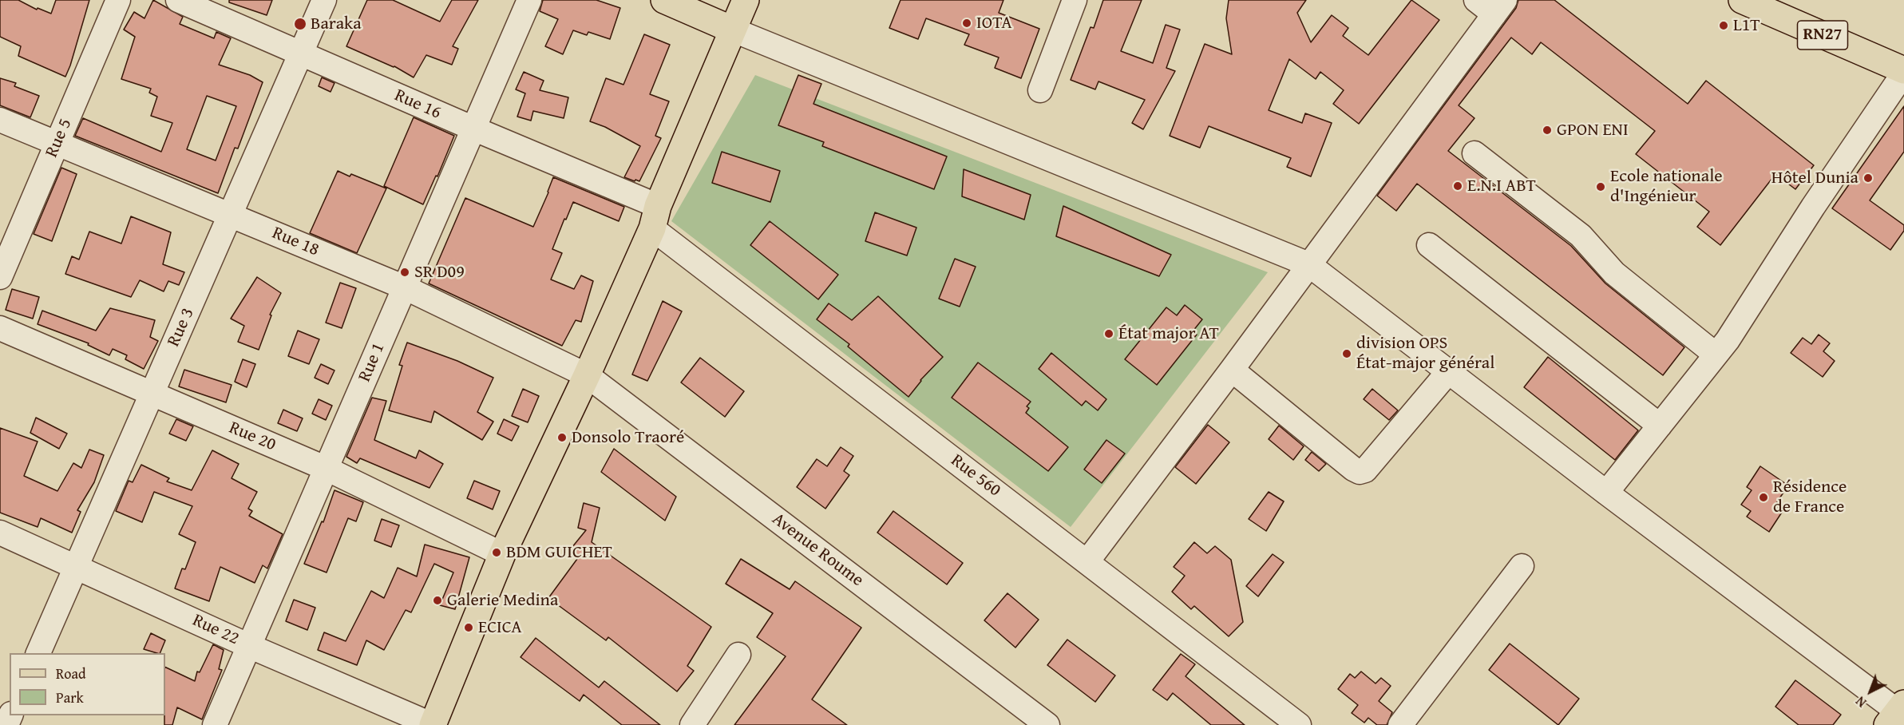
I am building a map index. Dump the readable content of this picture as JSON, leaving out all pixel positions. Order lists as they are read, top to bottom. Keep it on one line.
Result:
{"streets":{"main road":["RN27"],"street":["Rue 16","Rue 5","Rue 18","Rue 3","Rue 1","Rue 20","Rue 560","Avenue Roume","Rue 22"]},"crossings":[["Rue 16","Rue 3"],["Rue 16","Rue 1"],["Rue 16","Rue 560"],["Rue 5","Rue 18"],["Rue 18","Rue 3"],["Rue 18","Rue 1"],["Rue 18","Avenue Roume"],["Rue 3","Rue 20"],["Rue 3","Rue 22"],["Rue 1","Rue 20"],["Rue 1","Rue 22"]],"places":["IOTA","Baraka","L1T","GPON ENI","Hôtel Dunia","E.N.I ABT","Ecole nationale d'Ingénieur","SR D09","État major AT","division OPS État-major général","Donsolo Traoré","Résidence de France","BDM GUICHET","Galerie Medina","ECICA"],"legend":["Road","Park"],"north":"bottom left"}
